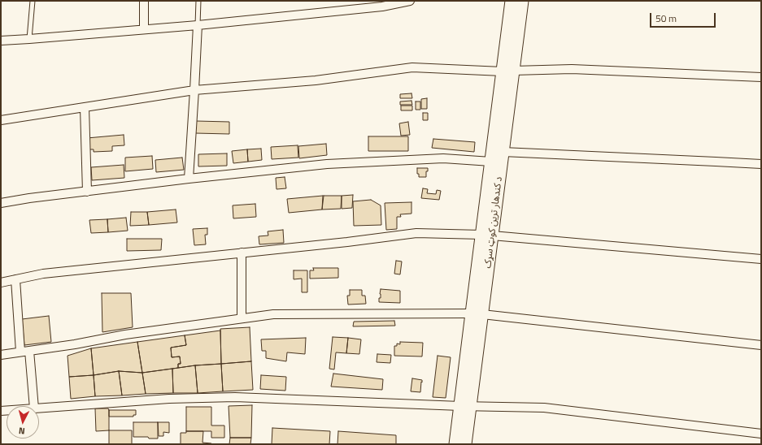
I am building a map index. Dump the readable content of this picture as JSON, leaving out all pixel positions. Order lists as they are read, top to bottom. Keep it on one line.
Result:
{"streets":{"main road":["د کندهار ترين کوټ سړک"]},"scale_bar":"50 m","north":"bottom"}
